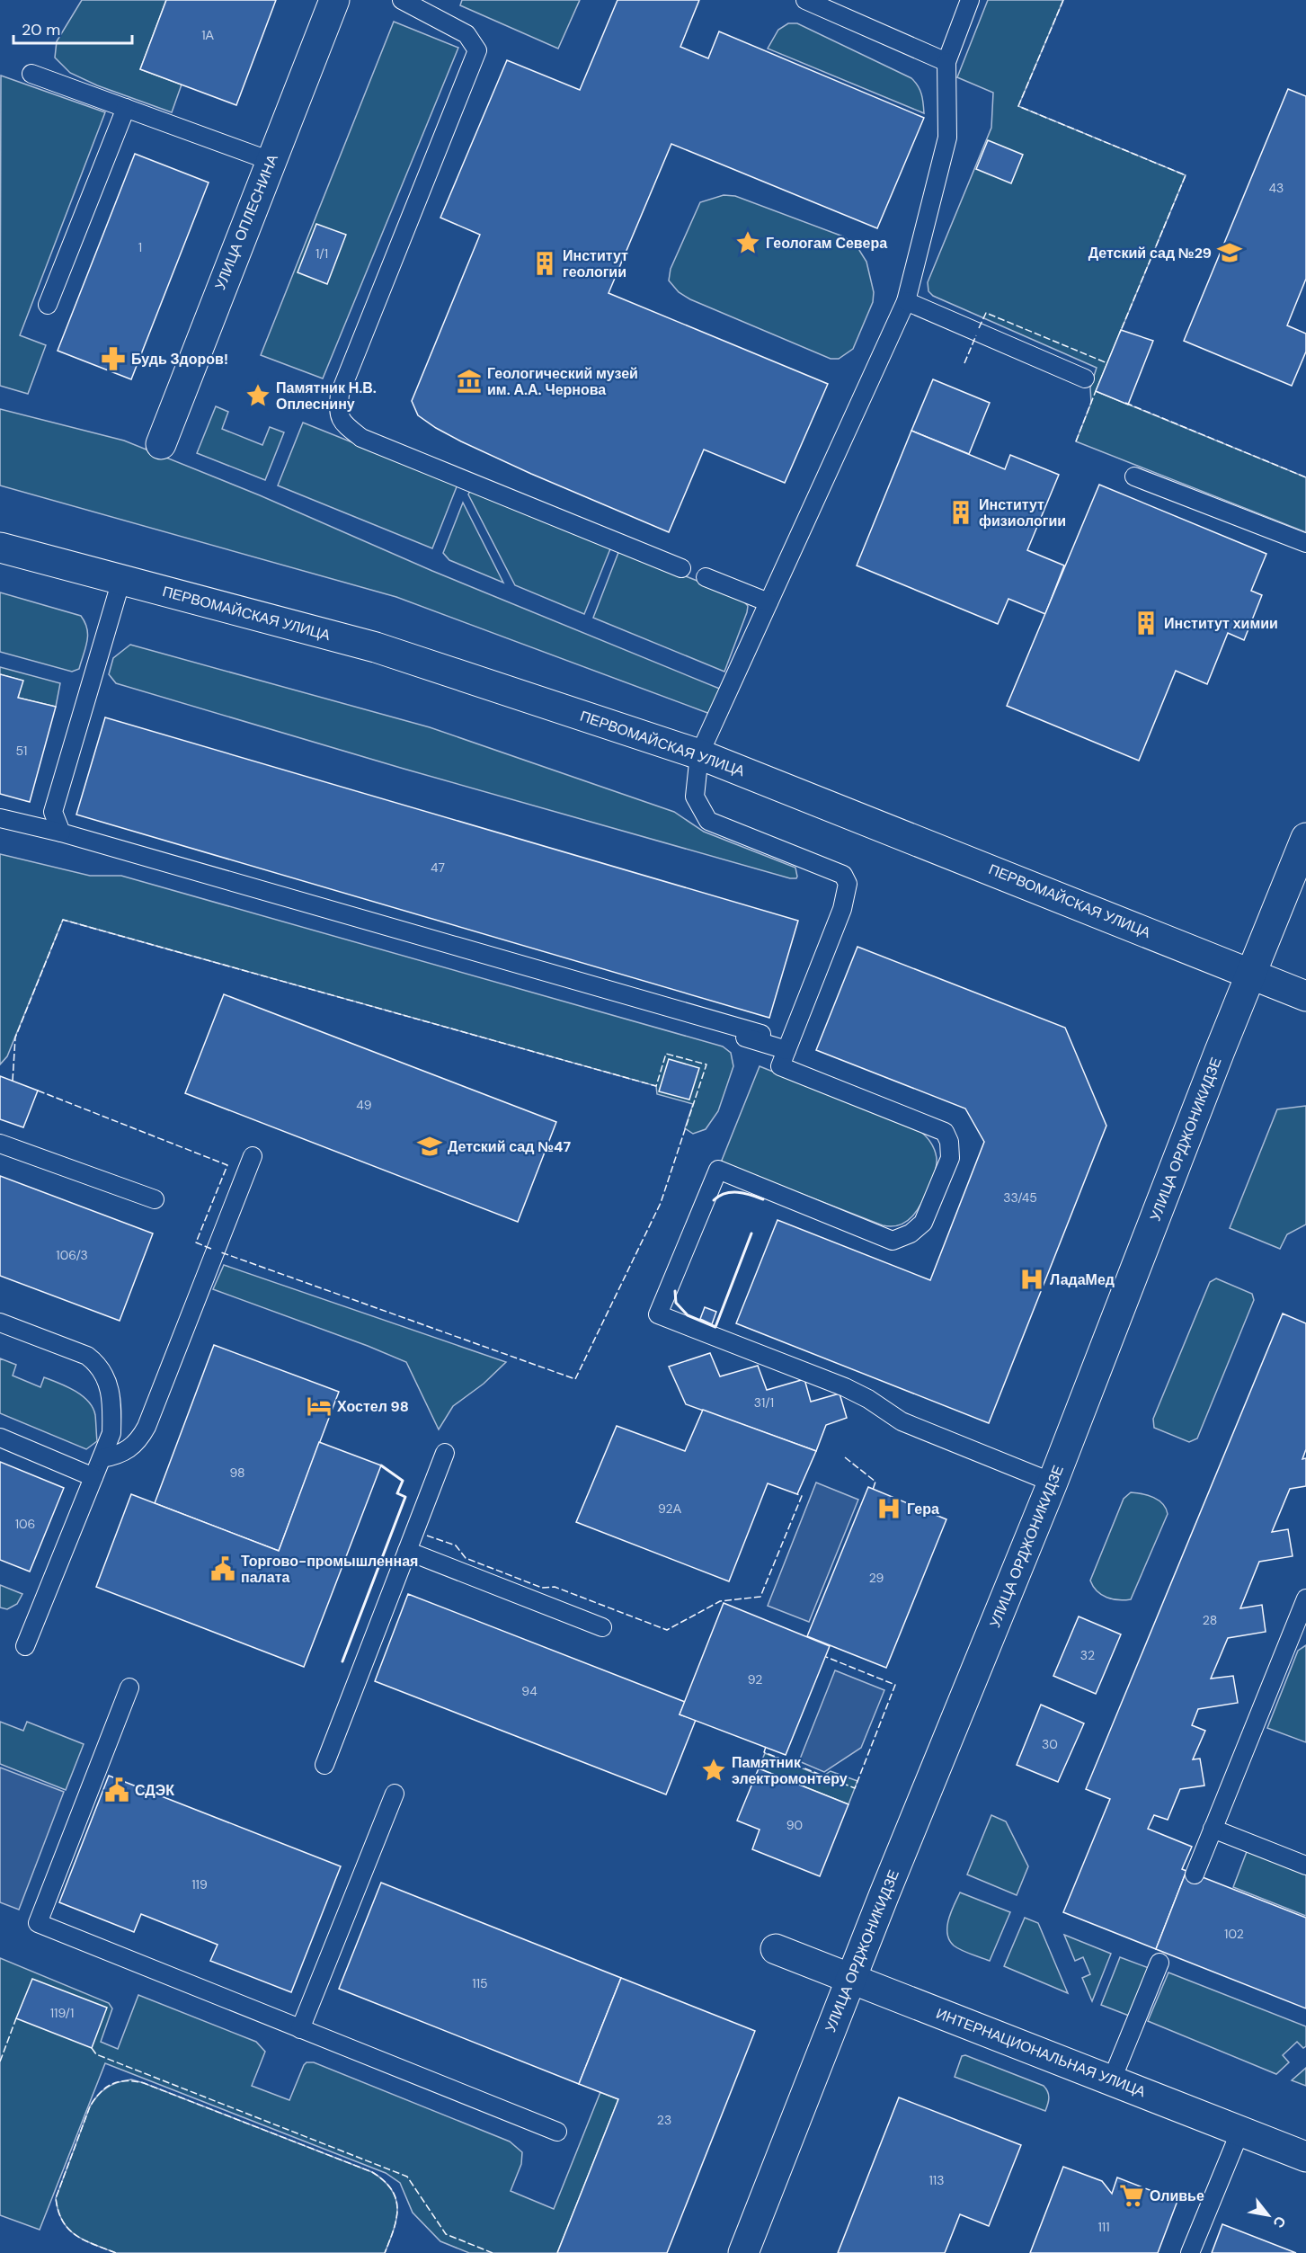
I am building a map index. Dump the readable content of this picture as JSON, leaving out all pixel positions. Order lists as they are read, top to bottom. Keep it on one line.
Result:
{"streets":{"main road":["УЛИЦА ОПЛЕСНИНА","ПЕРВОМАЙСКАЯ УЛИЦА","УЛИЦА ОРДЖОНИКИДЗЕ","ИНТЕРНАЦИОНАЛЬНАЯ УЛИЦА"]},"crossings":[["ПЕРВОМАЙСКАЯ УЛИЦА","УЛИЦА ОРДЖОНИКИДЗЕ"],["УЛИЦА ОРДЖОНИКИДЗЕ","ИНТЕРНАЦИОНАЛЬНАЯ УЛИЦА"]],"places":{"place":["Геологам Севера","Памятник Н.В. Оплеснину","Памятник электромонтеру"],"school or university":["Детский сад №29","Детский сад №47"],"building":["Институт геологии","Институт физиологии","Институт химии"],"pharmacy":["Будь Здоров!"],"museum":["Геологический музей им. А.А. Чернова"],"hospital":["ЛадаМед","Гера"],"hotel":["Хостел 98"],"public building":["Торгово-промышленная палата","СДЭК"],"supermarket":["Оливье"]},"house_numbers":["1А","43","1","1/1","51","47","49","33/45","106/3","31/1","98","92А","106","29","28","32","92","94","30","90","119","102","115","119/1","23","113","111"],"scale_bar":"20 m","north":"bottom right"}
